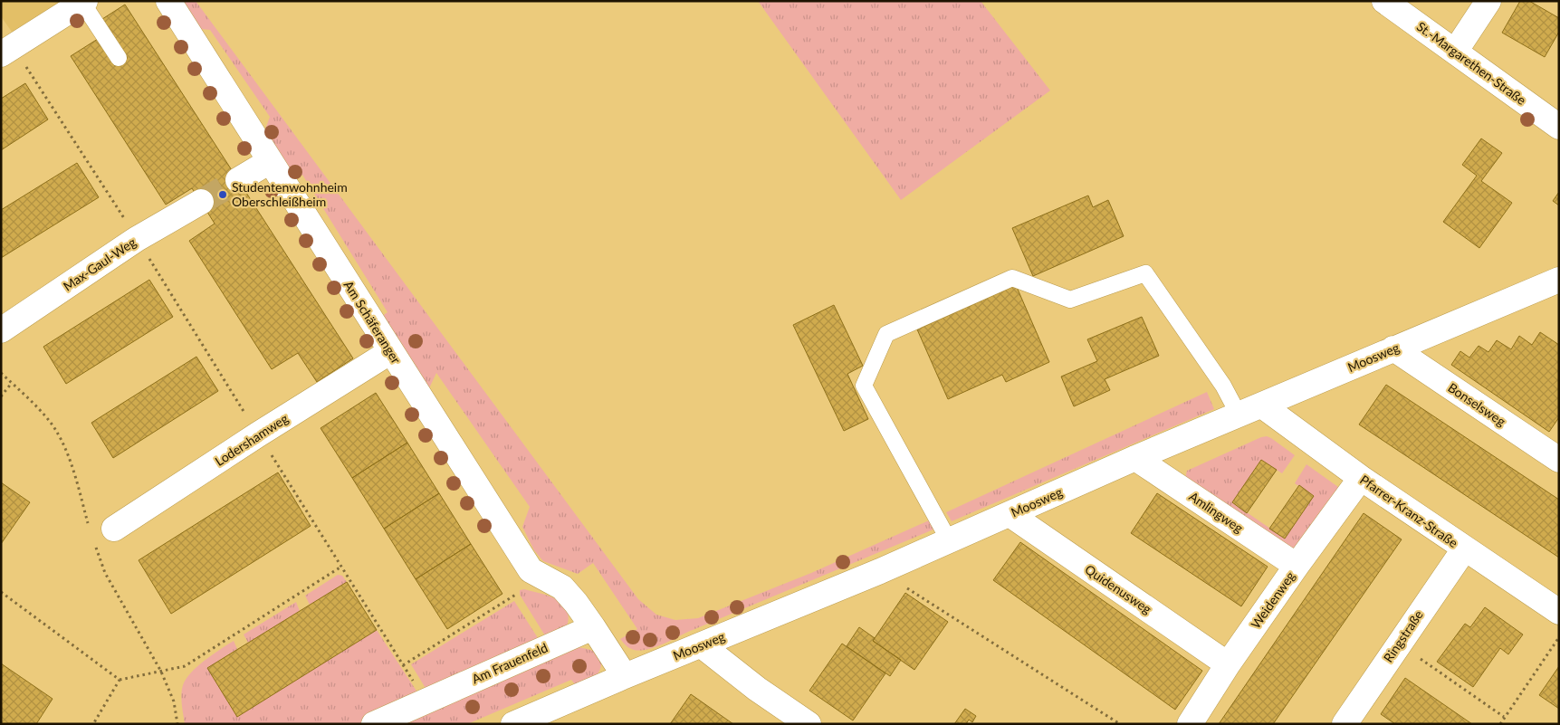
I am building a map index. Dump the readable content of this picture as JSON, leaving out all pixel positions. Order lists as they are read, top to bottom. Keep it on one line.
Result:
{"streets":{"street":["St.-Margarethen-Straße","Max-Gaul-Weg","Am Schäferanger","Moosweg","Bonselsweg","Lodershamweg","Pfarrer-Kranz-Straße","Amlingweg","Quidenusweg","Weidenweg","Ringstraße","Am Frauenfeld"]},"crossings":[["Am Schäferanger","Lodershamweg"],["Am Schäferanger","Am Frauenfeld"],["Moosweg","Bonselsweg"],["Moosweg","Pfarrer-Kranz-Straße"],["Moosweg","Amlingweg"],["Moosweg","Quidenusweg"],["Pfarrer-Kranz-Straße","Weidenweg"],["Pfarrer-Kranz-Straße","Ringstraße"],["Amlingweg","Weidenweg"],["Quidenusweg","Weidenweg"]],"places":["Studentenwohnheim Oberschleißheim"]}
